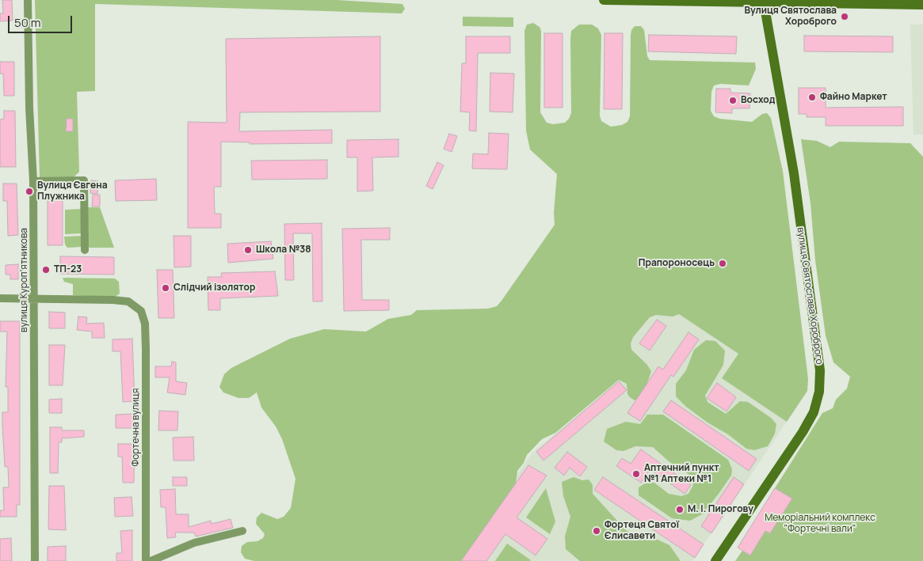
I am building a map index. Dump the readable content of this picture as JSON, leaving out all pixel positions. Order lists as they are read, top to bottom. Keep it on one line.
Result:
{"streets":{"main road":["вулиця Святослава Хороброго"],"street":["вулиця Куропʼятникова","Фортечна вулиця"]},"crossings":[["вулиця Куропʼятникова","Фортечна вулиця"]],"parks":["Меморіальний комплекс \"Фортечні вали\""],"places":["Вулиця Святослава Хороброго","Файно Маркет","Восход","Вулиця Євгена Плужника","Школа №38","Прапороносець","ТП-23","Слідчий ізолятор","Аптечний пункт №1 Аптеки №1","М. І. Пирогову","Фортеця Святої Єлисавети"],"scale_bar":"50 m"}
